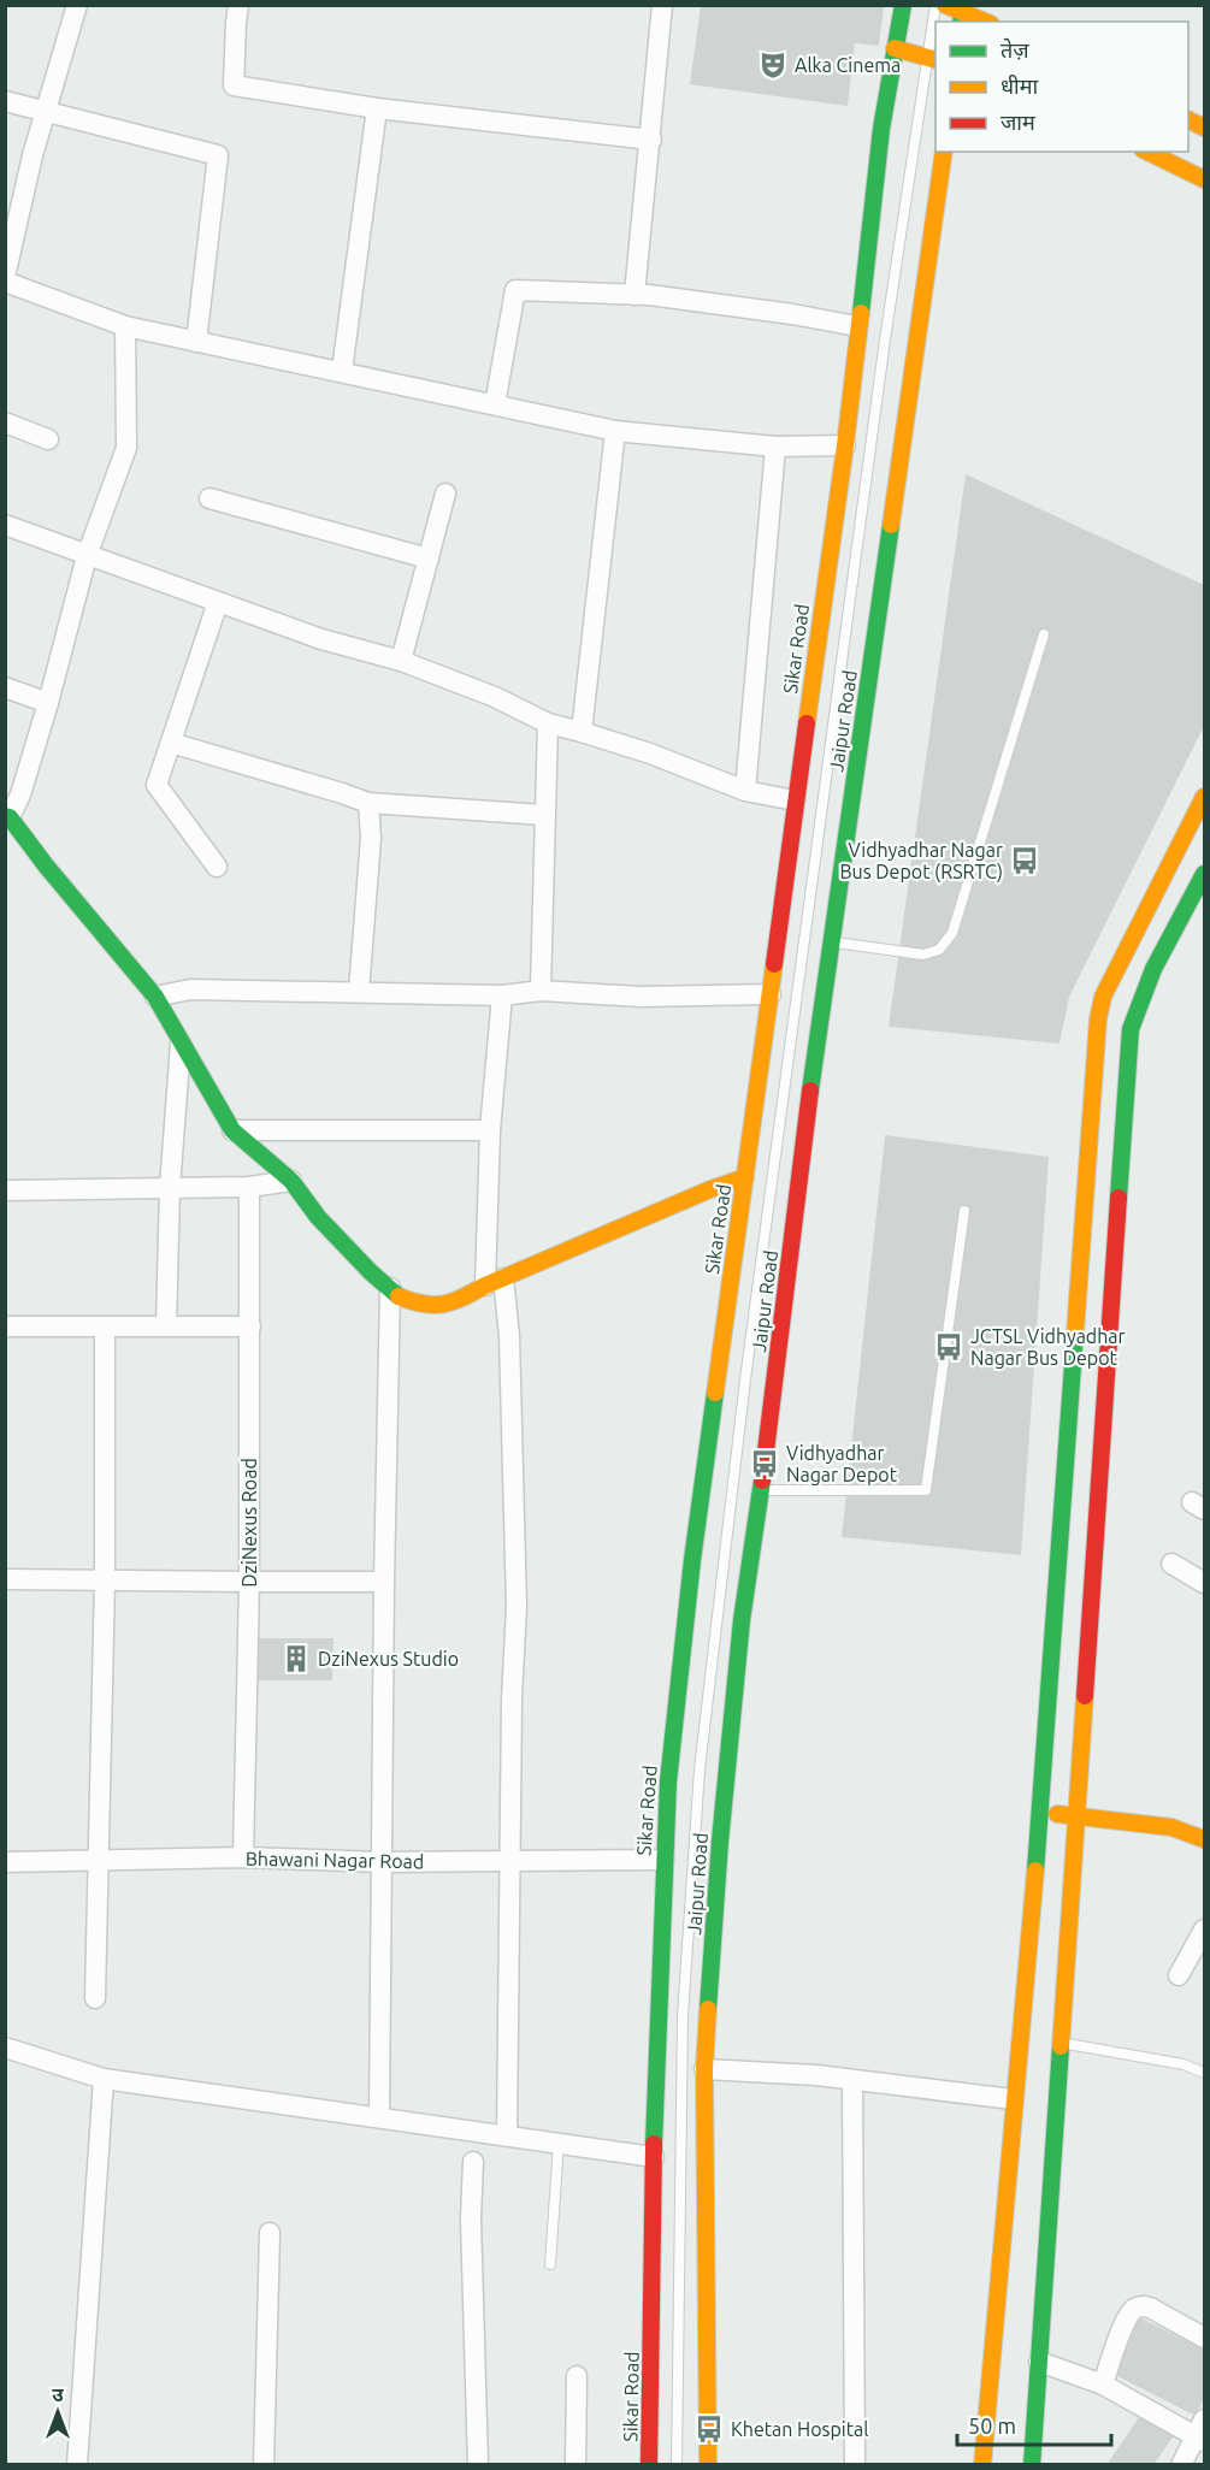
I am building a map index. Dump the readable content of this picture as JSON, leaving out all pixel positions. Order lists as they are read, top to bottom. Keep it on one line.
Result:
{"streets":{"main road":["Sikar Road","Jaipur Road"],"street":["DziNexus Road","Bhawani Nagar Road"]},"crossings":[["Sikar Road","Bhawani Nagar Road"],["DziNexus Road","Bhawani Nagar Road"]],"places":{"theatre":["Alka Cinema"],"bus stop":["Vidhyadhar Nagar Bus Depot (RSRTC)","JCTSL Vidhyadhar Nagar Bus Depot","Vidhyadhar Nagar Depot","Khetan Hospital"],"building":["DziNexus Studio"]},"legend":["तेज़","धीमा","जाम"],"scale_bar":"50 m","north":"top"}
